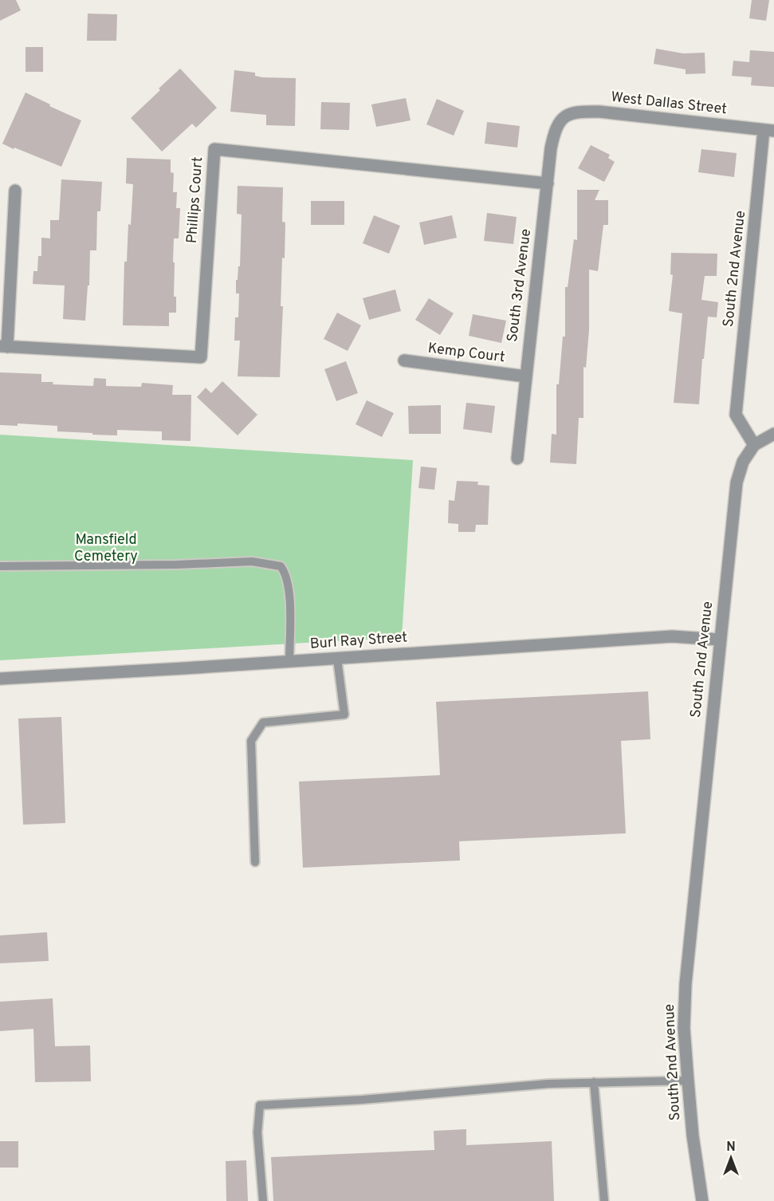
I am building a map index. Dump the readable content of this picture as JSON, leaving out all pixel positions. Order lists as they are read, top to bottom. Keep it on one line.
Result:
{"streets":{"street":["West Dallas Street","Phillips Court","South 2nd Avenue","South 3rd Avenue","Kemp Court","Burl Ray Street"]},"crossings":[["West Dallas Street","South 2nd Avenue"],["West Dallas Street","South 3rd Avenue"],["Phillips Court","South 3rd Avenue"],["South 2nd Avenue","Burl Ray Street"],["South 3rd Avenue","Kemp Court"]],"parks":["Mansfield Cemetery"],"north":"top"}
